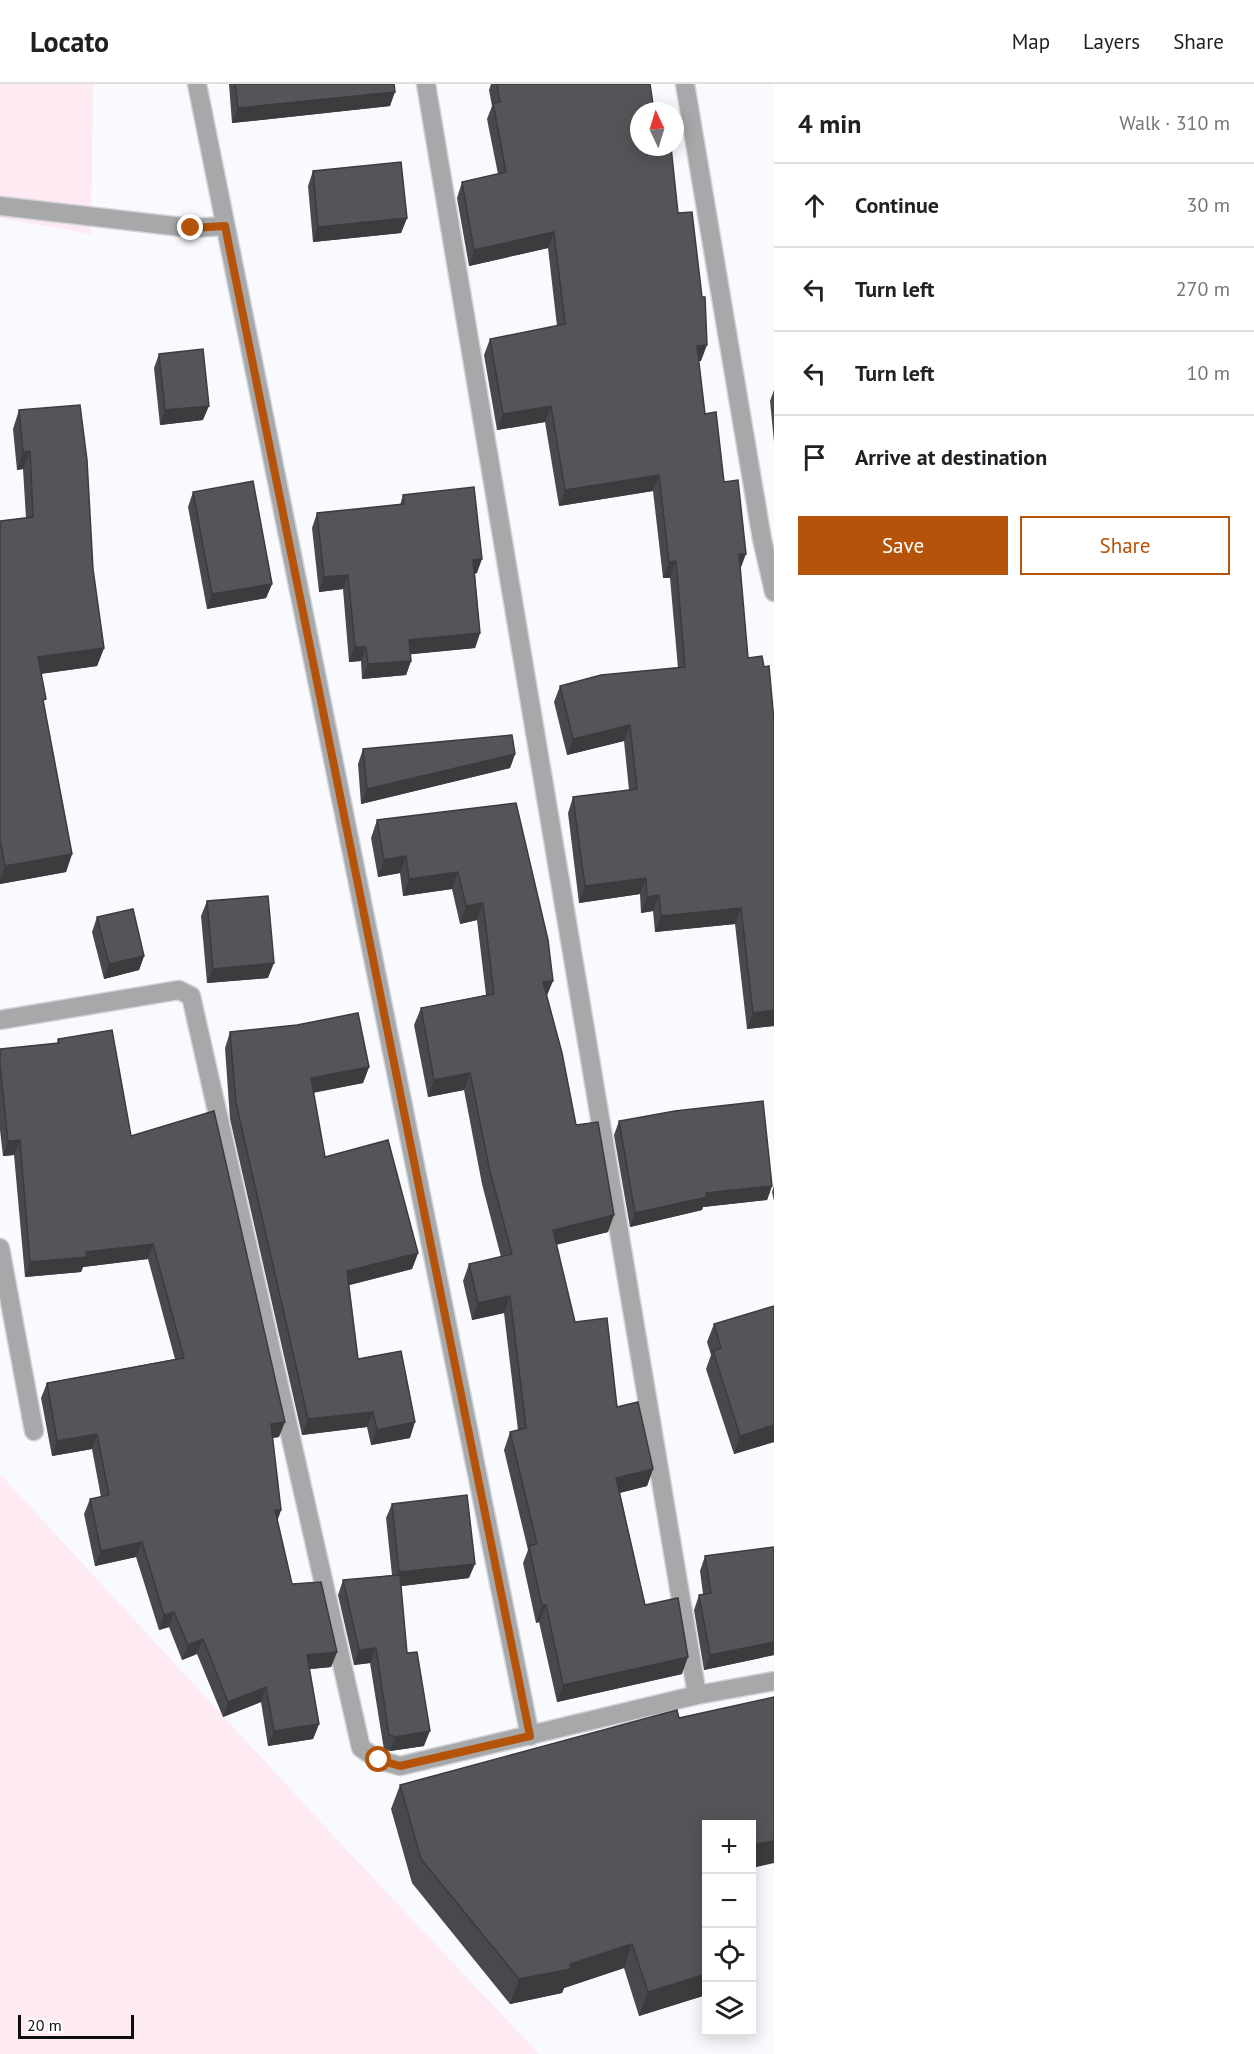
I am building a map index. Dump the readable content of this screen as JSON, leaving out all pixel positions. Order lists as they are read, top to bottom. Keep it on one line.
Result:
{"scale_bar":"20 m","north":"top","page":{"header":"Locato","nav":["Map","Layers","Share"],"heading":["4 min","Walk · 310 m"],"list":[["Continue","30 m"],["Turn left","270 m"],["Turn left","10 m"],"Arrive at destination"],"buttons":["Save","Share"],"map_buttons":["+","−"],"scale":"20 m"}}
